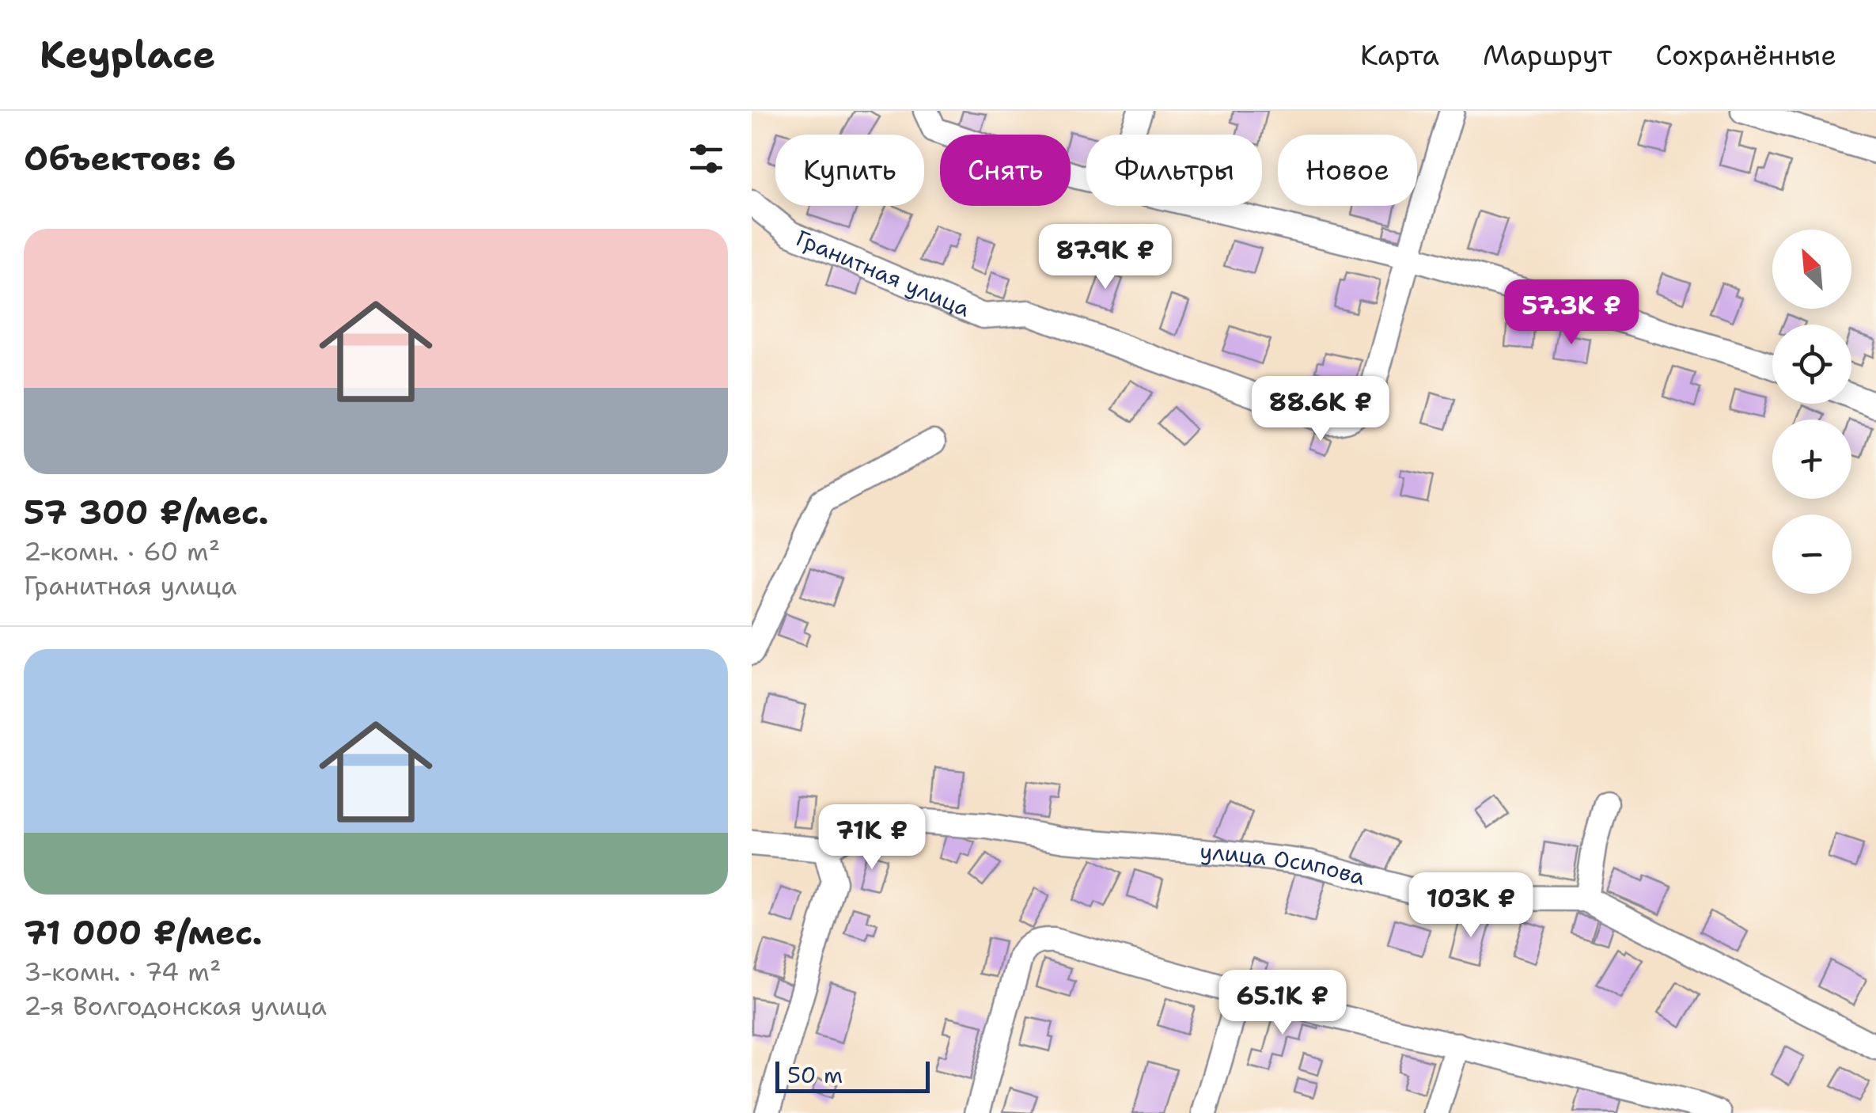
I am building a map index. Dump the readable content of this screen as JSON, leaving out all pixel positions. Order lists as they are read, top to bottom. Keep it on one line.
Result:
{"streets":{"street":["Гранитная улица","улица Осипова"]},"scale_bar":"50 m","north":"top left","page":{"header":"Keyplace","nav":["Карта","Маршрут","Сохранённые"],"heading":"Объектов: 6","chip":["Купить","Снять","Фильтры","Новое"],"list":[{"name":"57 300 ₽/мес.","note":"2-комн. · 60 m² · Гранитная улица"},{"name":"71 000 ₽/мес.","note":"3-комн. · 74 m² · 2-я Волгодонская улица"}],"price":["87.9K ₽","57.3K ₽","88.6K ₽","71K ₽","103K ₽","65.1K ₽"],"map_buttons":["+","−"],"scale":"50 m"}}
